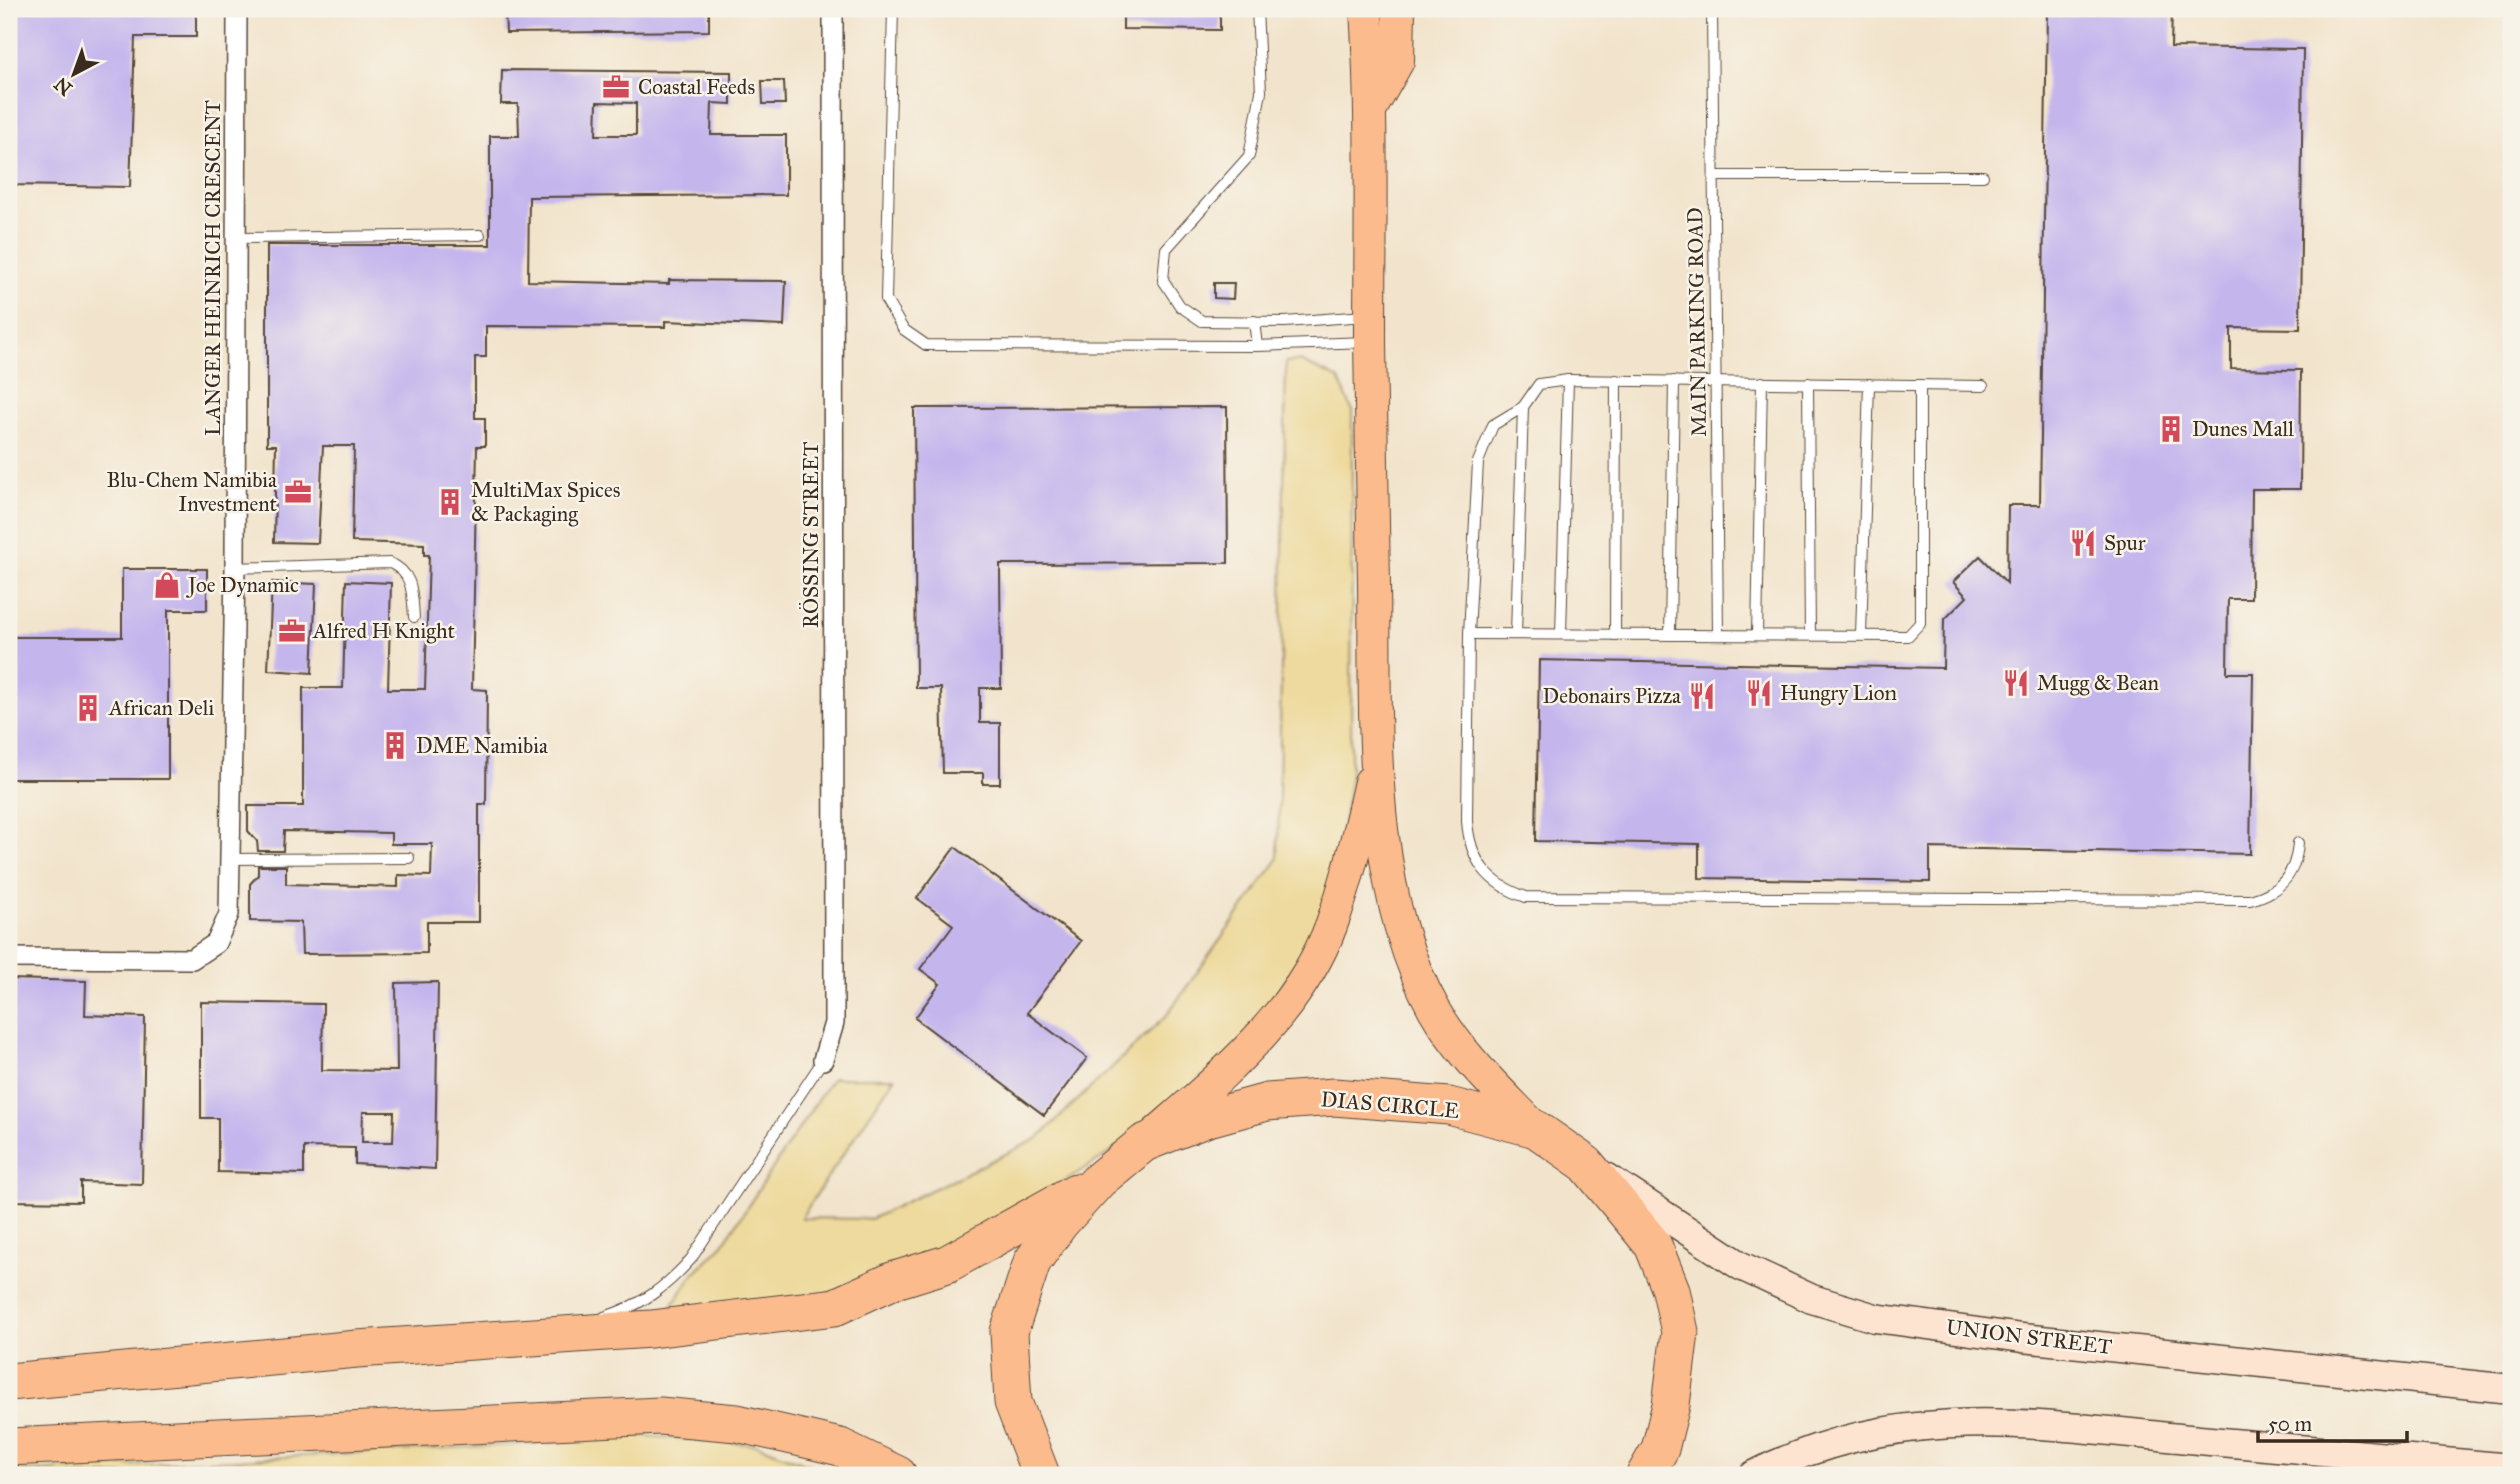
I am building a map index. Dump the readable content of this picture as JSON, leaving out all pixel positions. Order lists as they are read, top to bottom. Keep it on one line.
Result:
{"streets":{"highway":["DIAS CIRCLE"],"main road":["UNION STREET"],"street":["LANGER HEINRICH CRESCENT","RÖSSING STREET"],"lane":["MAIN PARKING ROAD"]},"crossings":[["DIAS CIRCLE","UNION STREET"]],"places":{"office":["Coastal Feeds","Blu-Chem Namibia Investment","Alfred H Knight"],"building":["Dunes Mall","MultiMax Spices & Packaging","African Deli","DME Namibia"],"restaurant":["Spur","Mugg & Bean","Hungry Lion","Debonairs Pizza"],"shop":["Joe Dynamic"]},"scale_bar":"50 m","north":"bottom left"}
